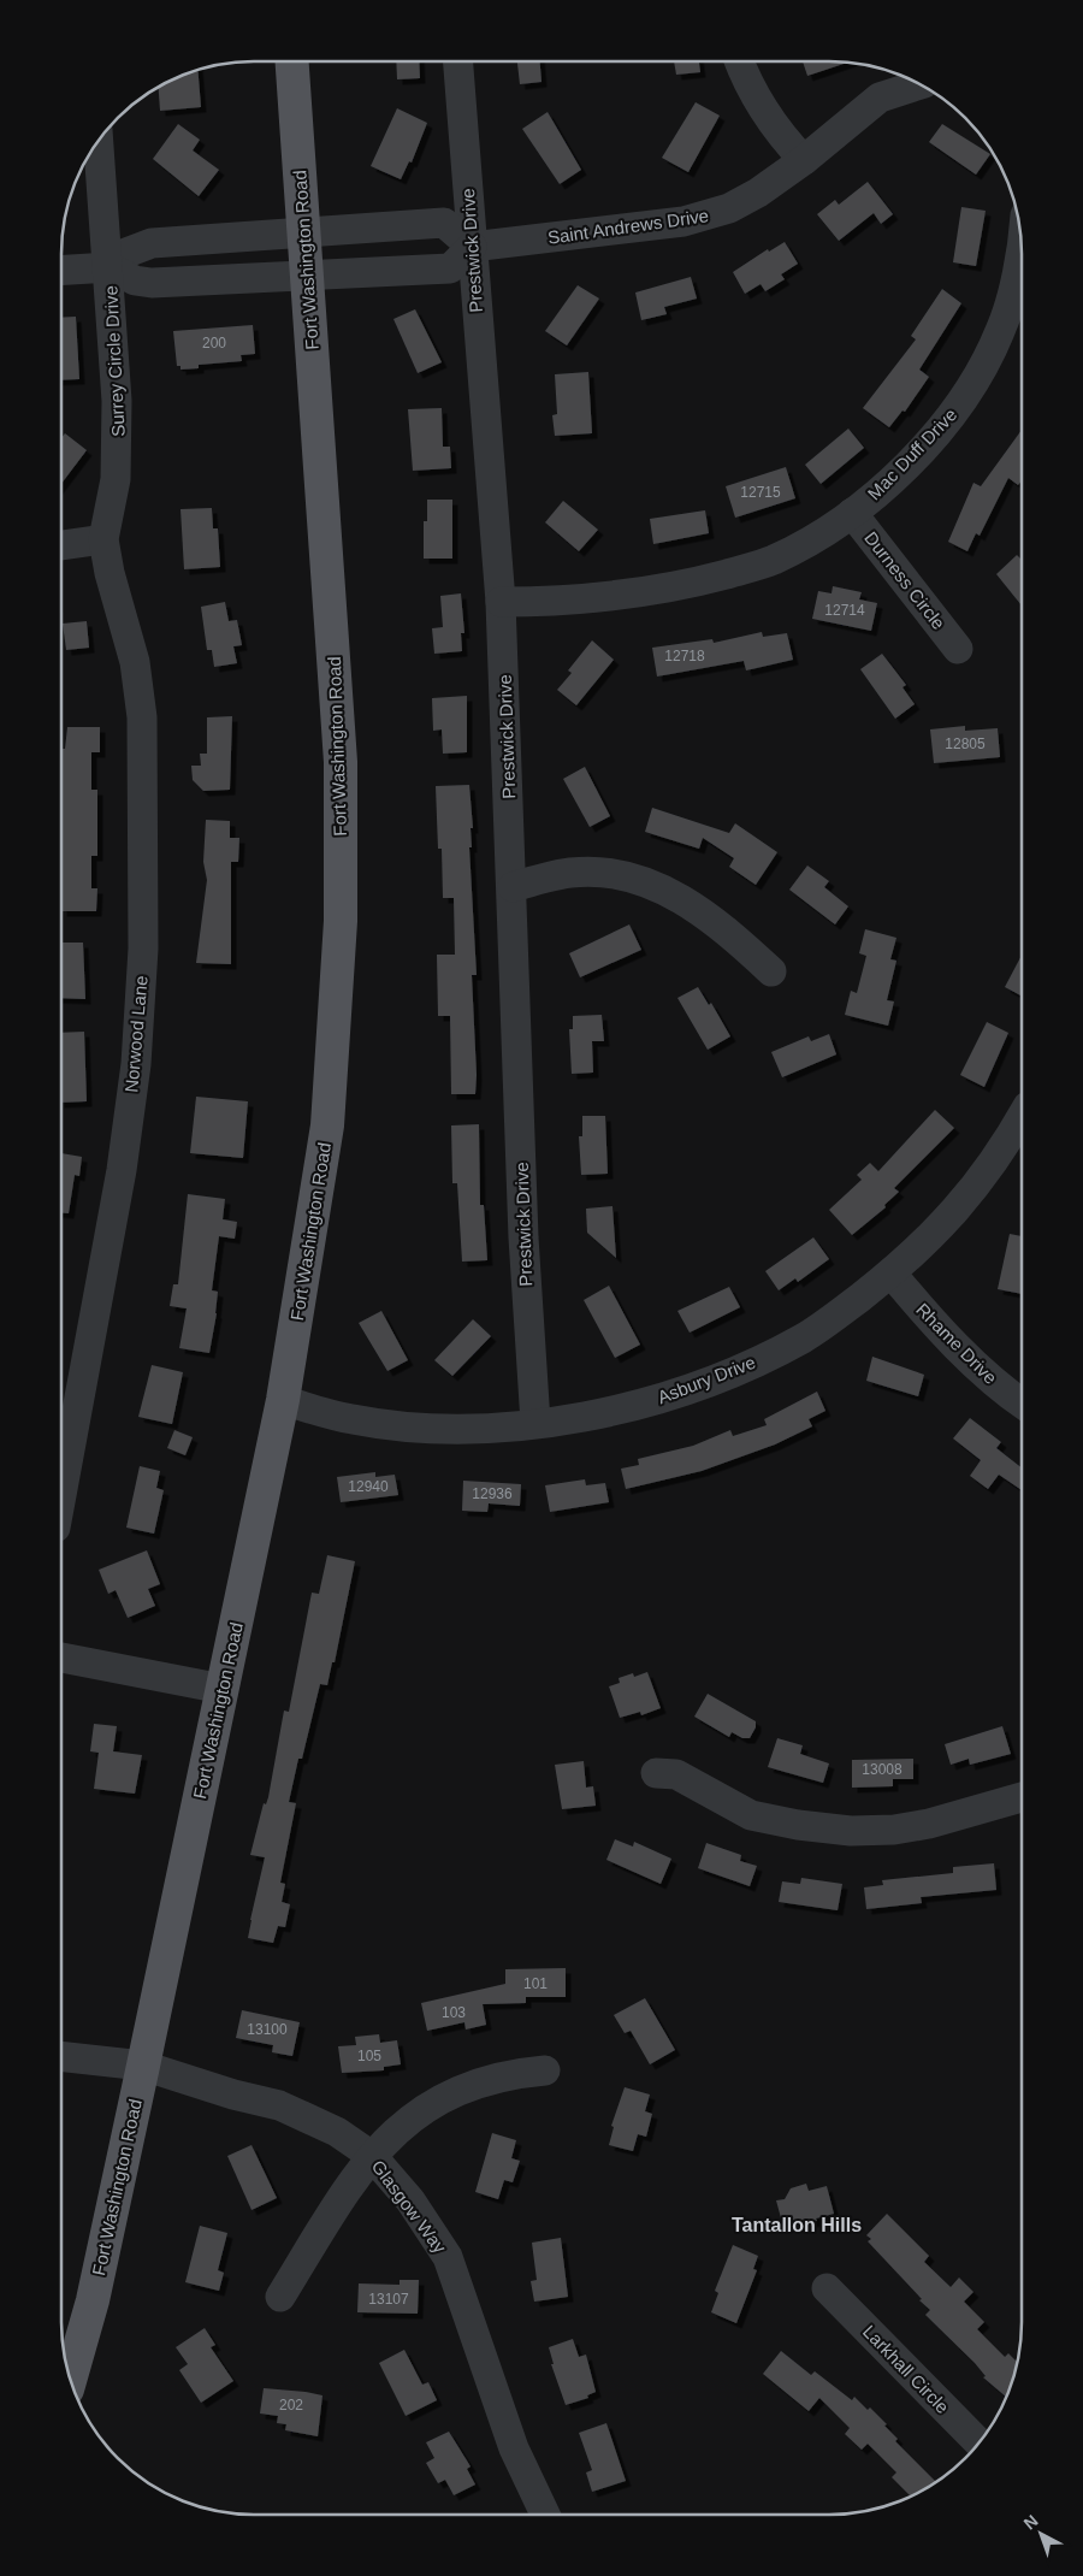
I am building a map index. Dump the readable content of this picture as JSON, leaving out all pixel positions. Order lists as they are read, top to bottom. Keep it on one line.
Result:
{"streets":{"main road":["Fort Washington Road"],"street":["Saint Andrews Drive","Prestwick Drive","Surrey Circle Drive","Mac Duff Drive","Durness Circle","Norwood Lane","Rhame Drive","Asbury Drive","Glasgow Way","Larkhall Circle"]},"crossings":[["Saint Andrews Drive","Prestwick Drive"],["Prestwick Drive","Mac Duff Drive"],["Prestwick Drive","Asbury Drive"],["Fort Washington Road","Asbury Drive"],["Fort Washington Road","Glasgow Way"],["Surrey Circle Drive","Norwood Lane"],["Mac Duff Drive","Durness Circle"],["Rhame Drive","Asbury Drive"]],"districts":["Tantallon Hills"],"house_numbers":["200","12715","12714","12718","12805","12940","12936","13008","101","103","13100","105","13107","202"],"north":"top left"}
